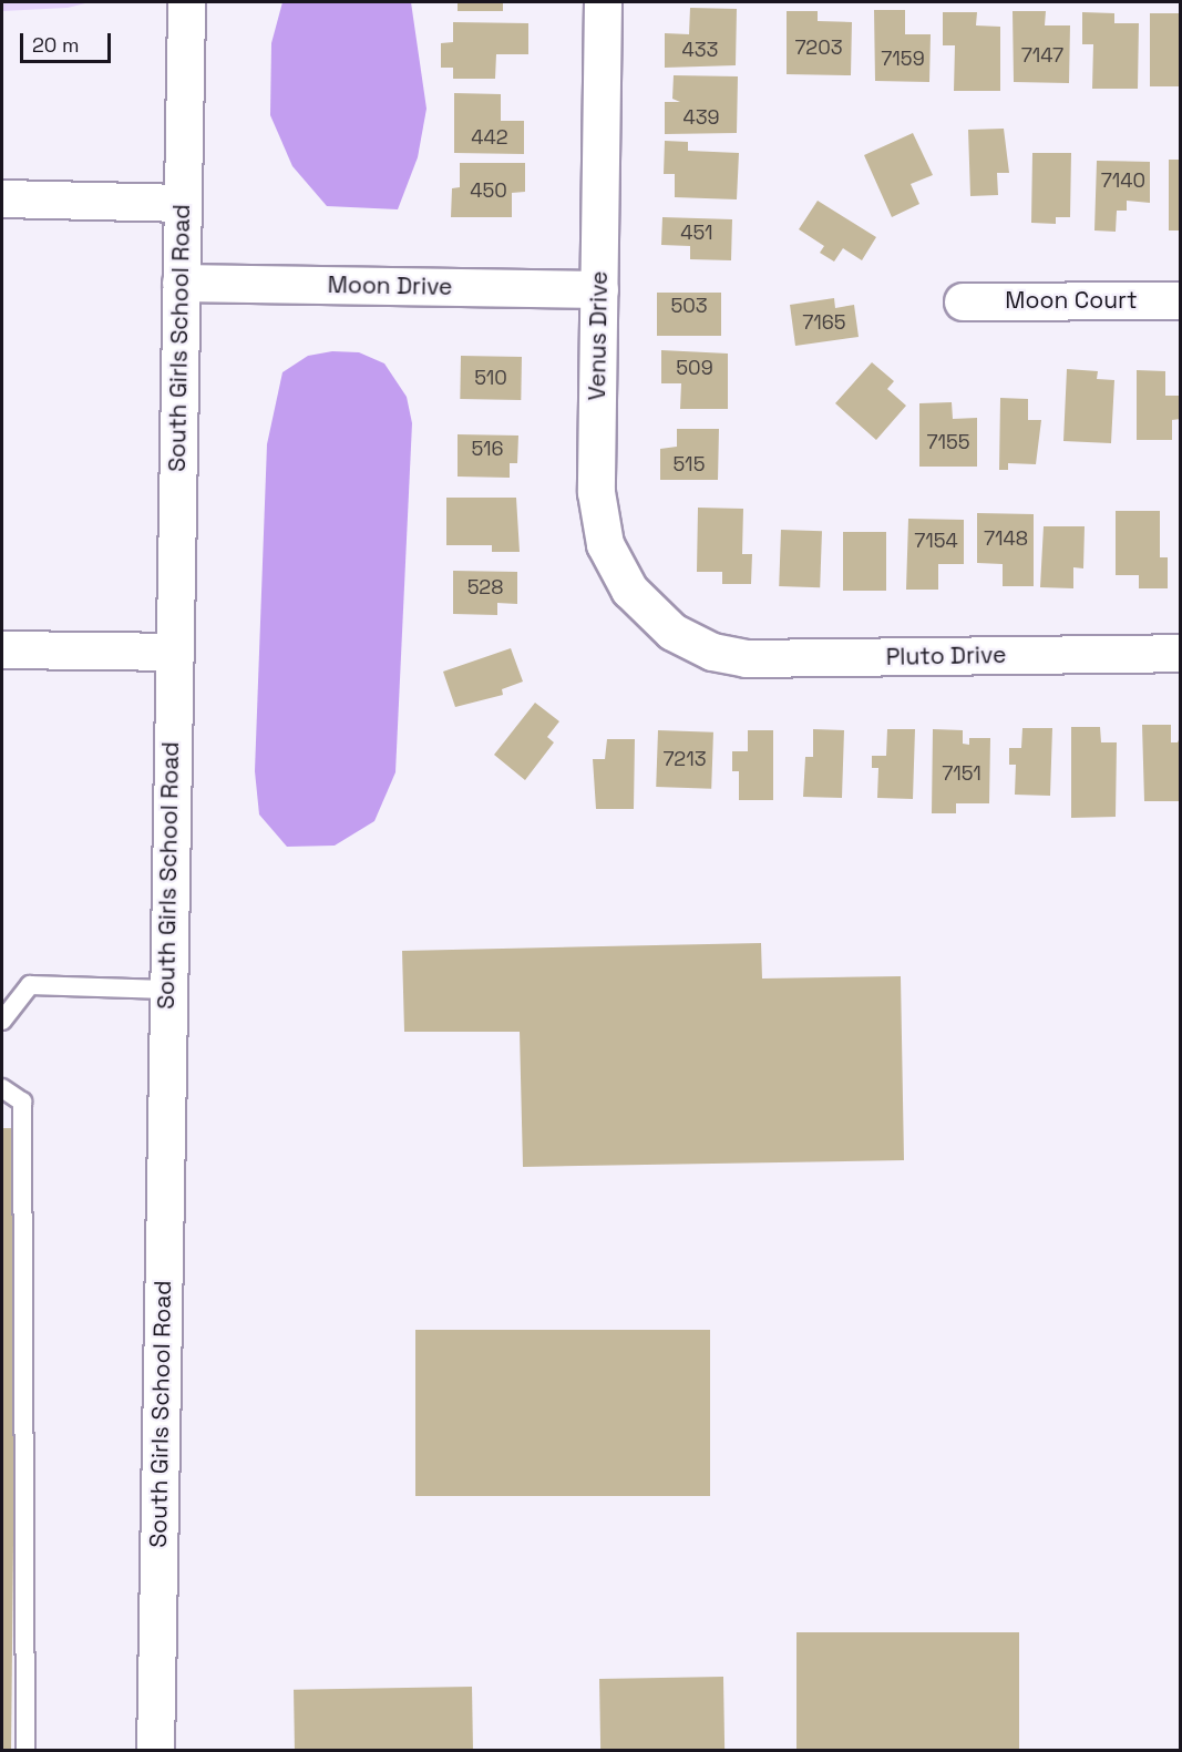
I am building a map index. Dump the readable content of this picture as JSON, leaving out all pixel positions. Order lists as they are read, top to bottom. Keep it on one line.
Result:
{"streets":{"street":["Moon Drive","Moon Court","Venus Drive","South Girls School Road","Pluto Drive"]},"crossings":[["Moon Drive","Venus Drive"],["Moon Drive","South Girls School Road"],["Venus Drive","Pluto Drive"]],"house_numbers":["7203","433","7147","7159","439","442","7140","450","451","503","7165","509","510","7155","516","515","7148","7154","528","7213","7151"],"scale_bar":"20 m"}
